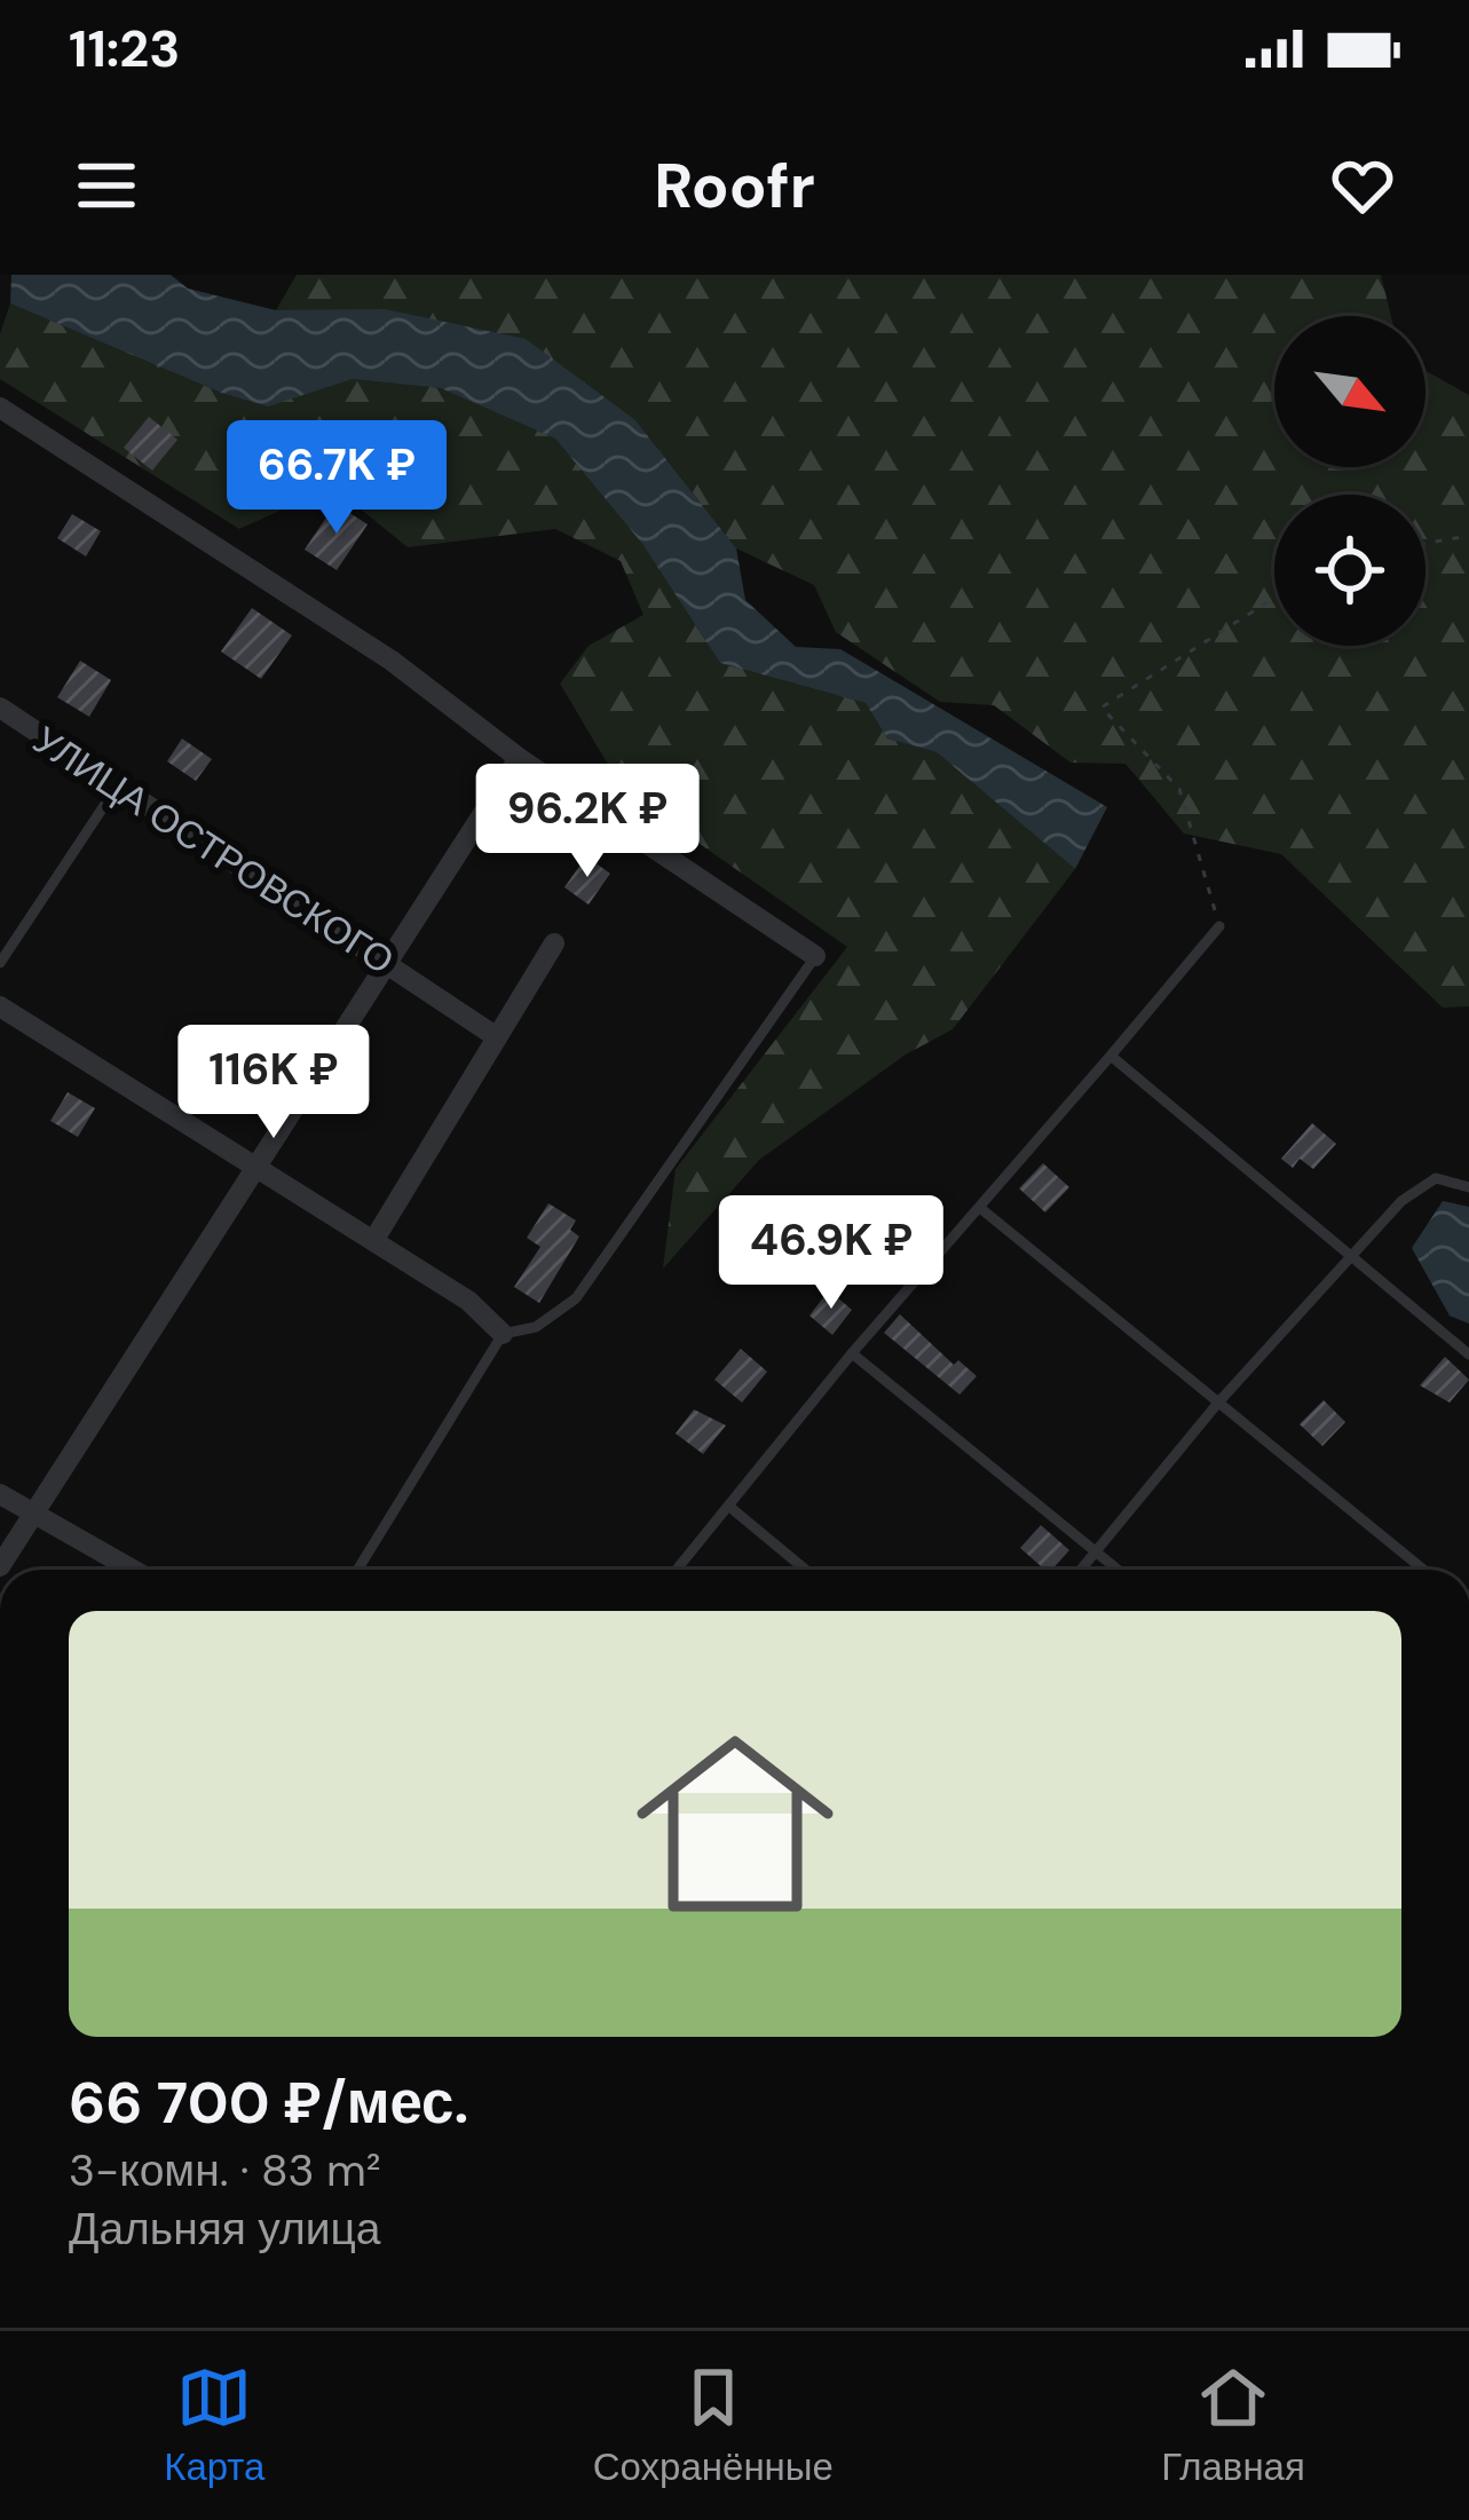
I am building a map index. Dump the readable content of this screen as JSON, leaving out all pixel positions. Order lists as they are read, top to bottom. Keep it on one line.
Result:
{"streets":{"street":["УЛИЦА ОСТРОВСКОГО"]},"north":"bottom right","page":{"status":"11:23","header":"Roofr","price":["66.7K ₽","96.2K ₽","116K ₽","46.9K ₽"],"list":[{"name":"66 700 ₽/мес.","note":"3-комн. · 83 m² · Дальняя улица"}],"tabs":["Карта","Сохранённые","Главная"]}}
